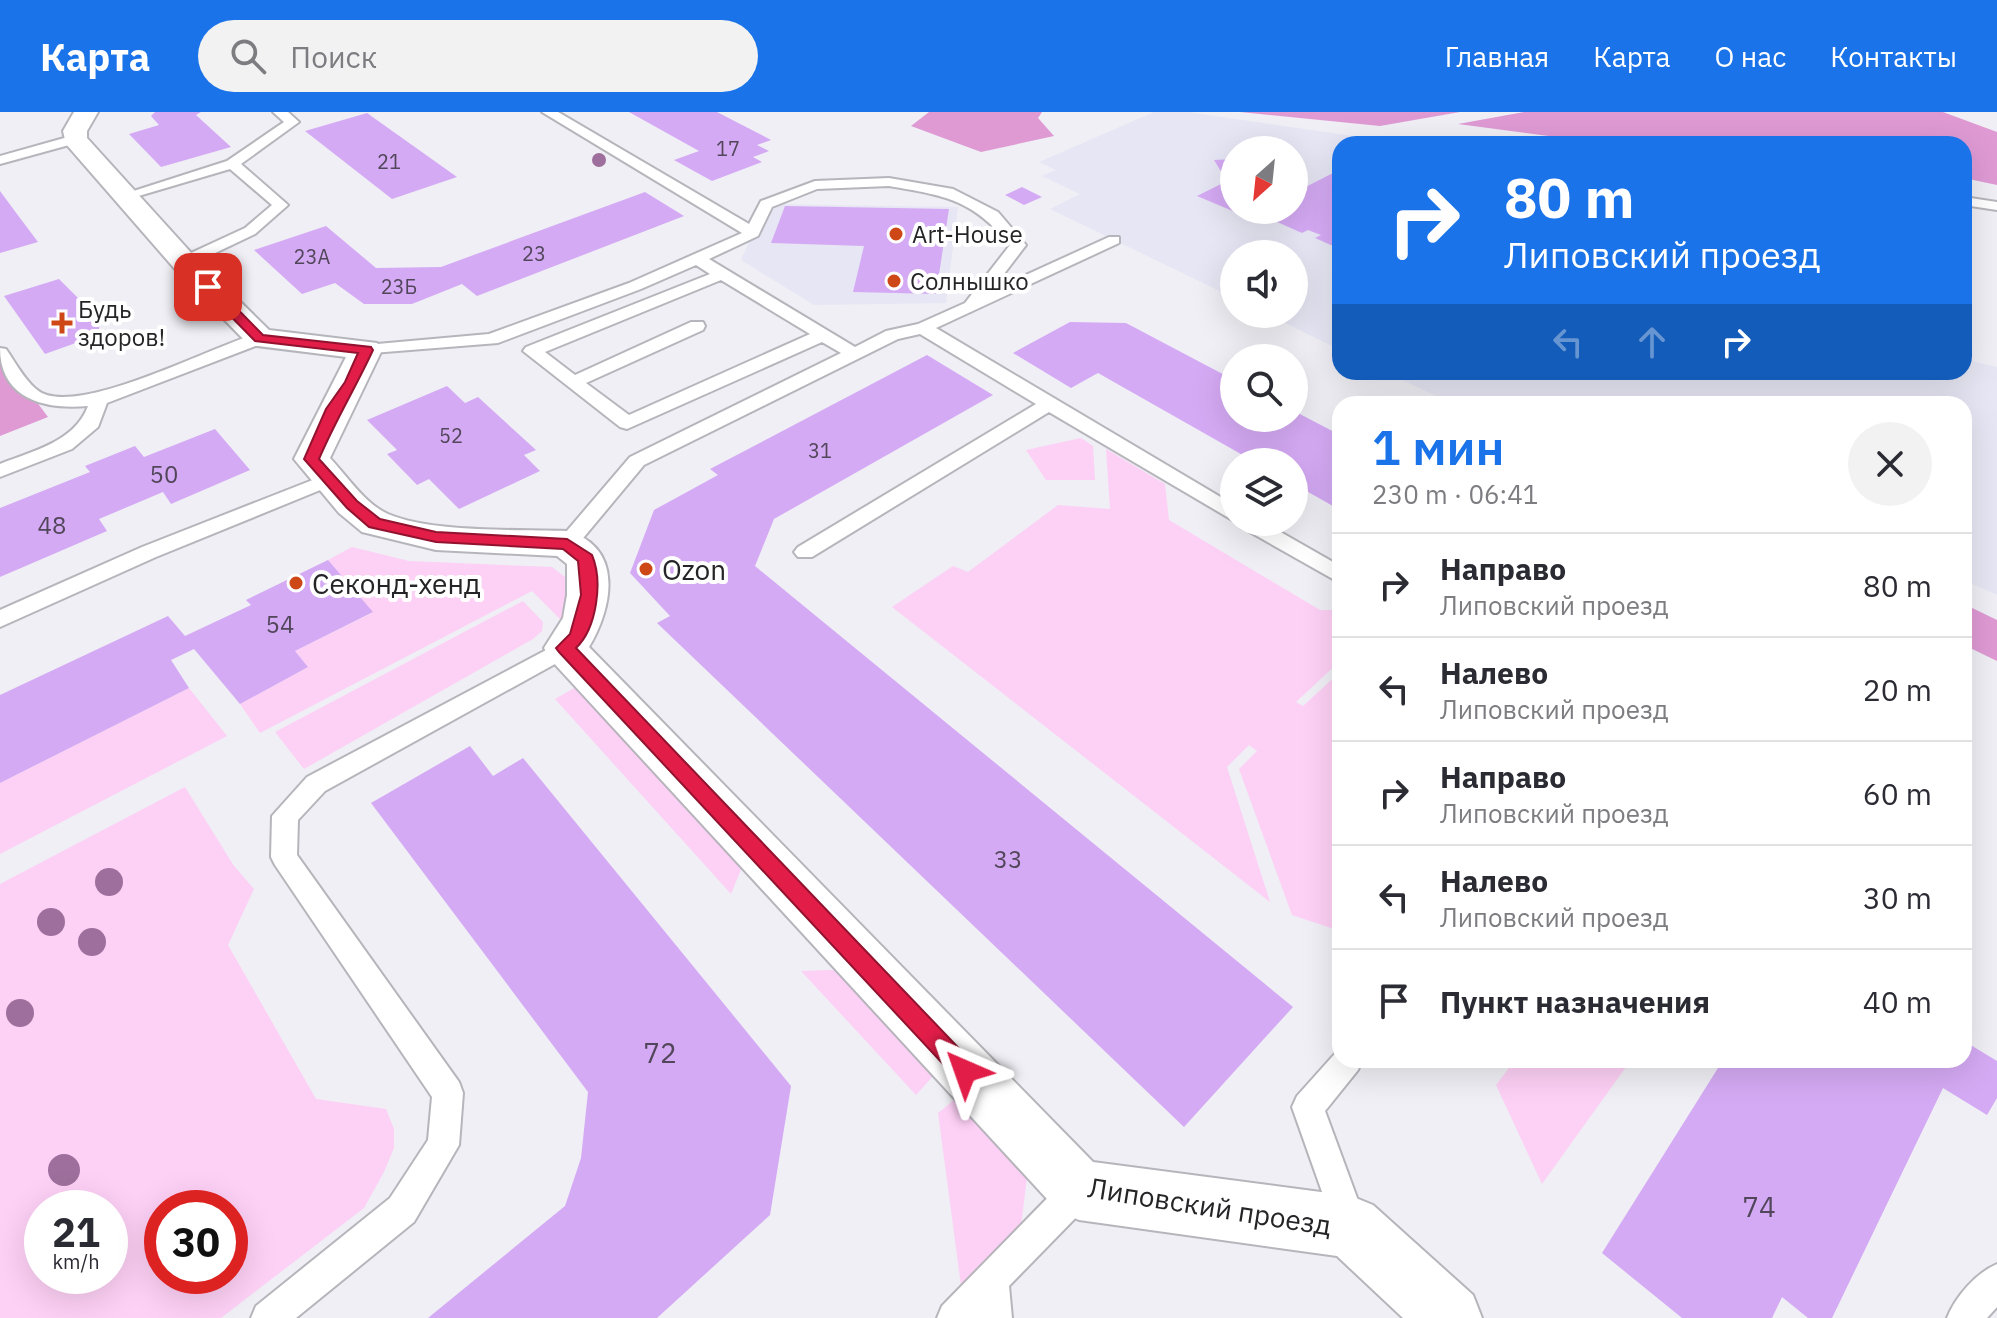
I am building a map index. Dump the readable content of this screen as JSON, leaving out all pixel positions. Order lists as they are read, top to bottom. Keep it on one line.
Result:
{"streets":{"street":["Липовский проезд"]},"places":{"other":["Art-House","Солнышко","Ozon","Секонд-хенд"],"health":["Будь здоров!"]},"house_numbers":["17","21","23","23А","23Б","52","31","50","48","54","33","72","74"],"north":"bottom left","page":{"header":"Карта","search":"Поиск","nav":["Главная","Карта","О нас","Контакты"],"turn":["80 m","Липовский проезд"],"heading":["1 мин","230 m · 06:41"],"list":[{"name":"Направо","note":"Липовский проезд","value":"80 m"},{"name":"Налево","note":"Липовский проезд","value":"20 m"},{"name":"Направо","note":"Липовский проезд","value":"60 m"},{"name":"Налево","note":"Липовский проезд","value":"30 m"},{"name":"Пункт назначения","value":"40 m"}],"speed":"21 km/h","limit":"30"}}
